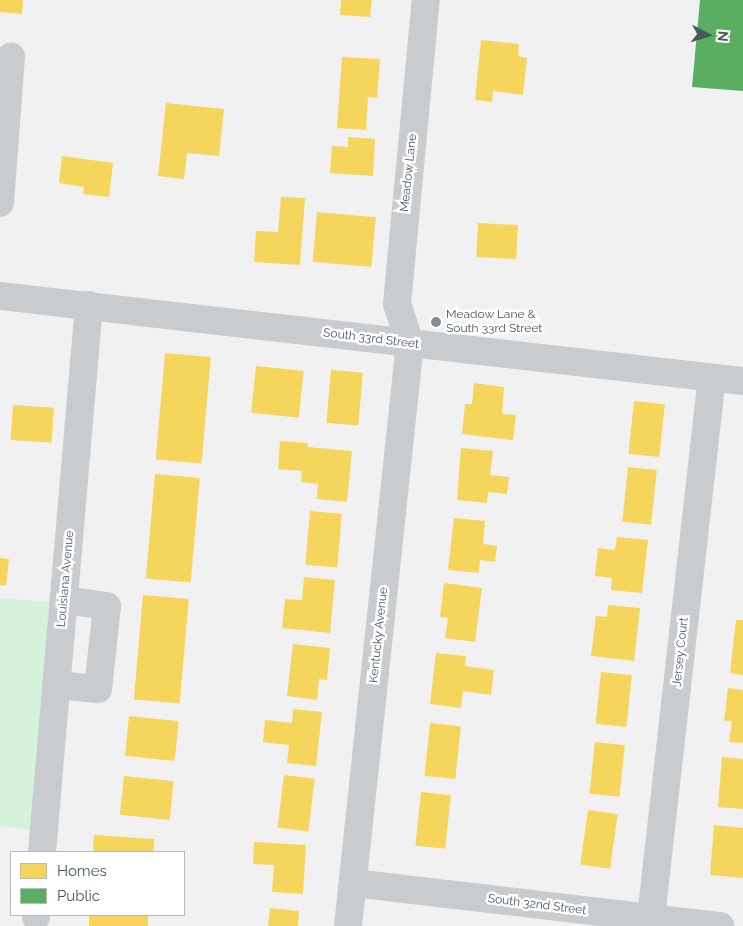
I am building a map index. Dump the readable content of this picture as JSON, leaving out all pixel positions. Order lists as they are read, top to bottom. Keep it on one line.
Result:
{"streets":{"street":["Meadow Lane","South 33rd Street","Louisiana Avenue","Kentucky Avenue","Jersey Court","South 32nd Street"]},"crossings":[["Meadow Lane","South 33rd Street"],["Meadow Lane","Kentucky Avenue"],["South 33rd Street","Louisiana Avenue"],["South 33rd Street","Kentucky Avenue"],["South 33rd Street","Jersey Court"],["Kentucky Avenue","South 32nd Street"],["Jersey Court","South 32nd Street"]],"places":["Meadow Lane & South 33rd Street"],"legend":["Homes","Public"],"north":"right"}
